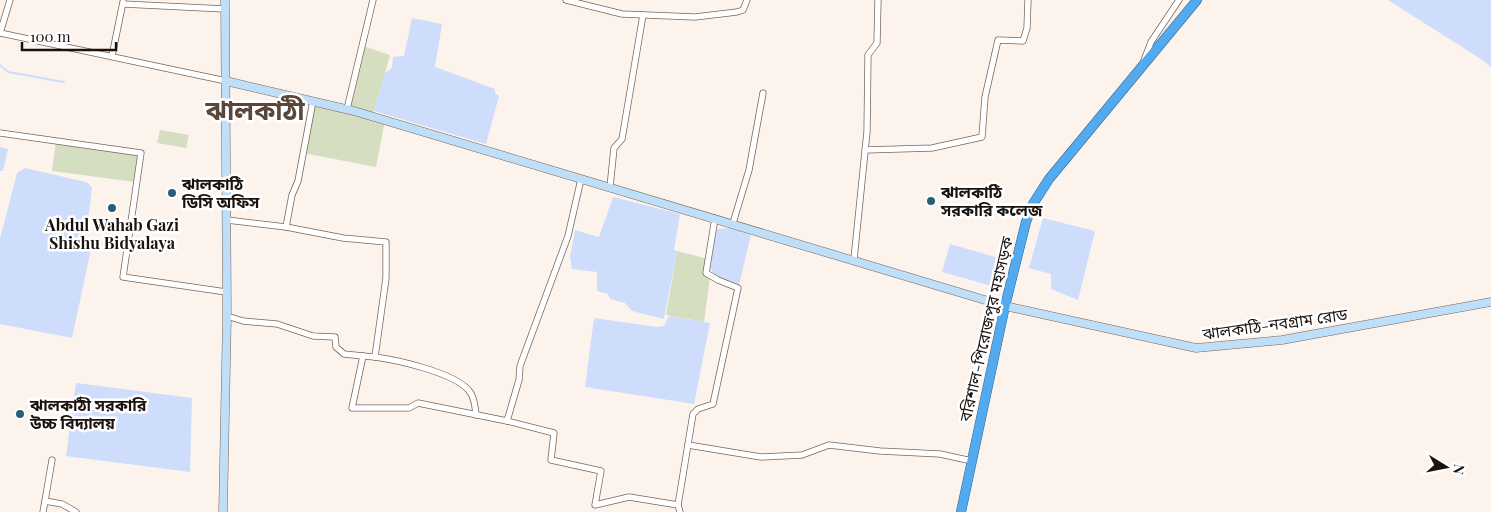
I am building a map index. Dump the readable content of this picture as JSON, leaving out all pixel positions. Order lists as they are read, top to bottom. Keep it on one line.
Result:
{"streets":{"highway":["বরিশাল-পিরোজপুর মহাসড়ক"],"main road":["ঝালকাঠি-নবগ্রাম রোড"]},"crossings":[["ঝালকাঠি-নবগ্রাম রোড","বরিশাল-পিরোজপুর মহাসড়ক"]],"districts":["ঝালকাঠী"],"places":["ঝালকাঠি ডিসি অফিস","ঝালকাঠি সরকারি কলেজ","Abdul Wahab Gazi Shishu Bidyalaya","ঝালকাঠী সরকারি উচ্চ বিদ্যালয়"],"scale_bar":"100 m","north":"right"}
